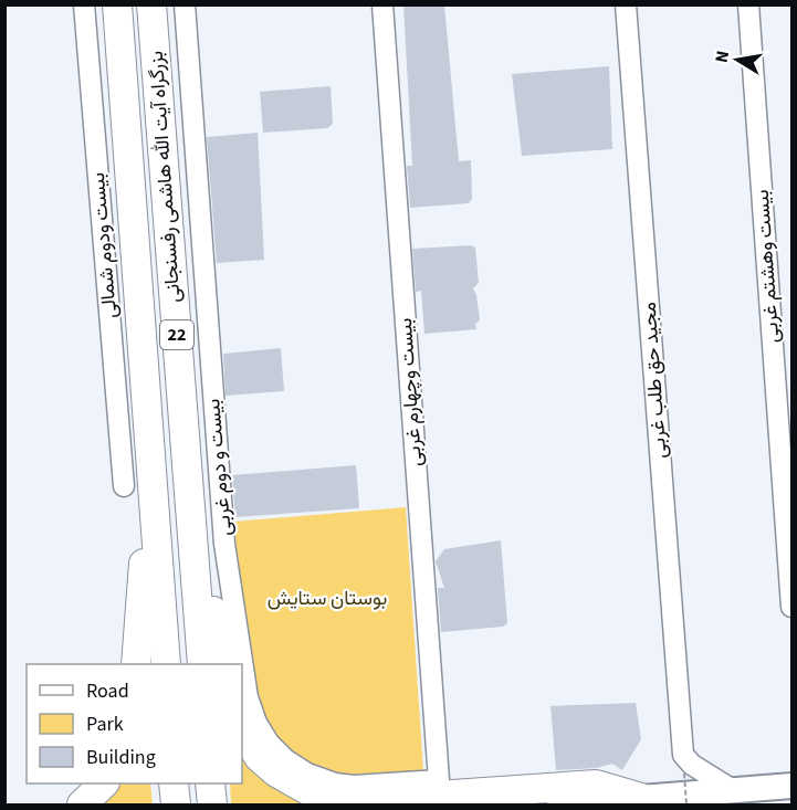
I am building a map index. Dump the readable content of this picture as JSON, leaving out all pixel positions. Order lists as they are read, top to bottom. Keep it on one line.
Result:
{"streets":{"highway":["بزرگراه آیت الله هاشمی رفسنجانی","22"],"street":["بیست ودوم شمالی","بیست وهشتم غربی","مجید حق طلب غربی","بیست وچهارم غربی","بیست و دوم غربی"]},"crossings":[["بیست وچهارم غربی","بیست و دوم غربی"]],"parks":["بوستان ستایش"],"legend":["Road","Park","Building"],"north":"left"}
